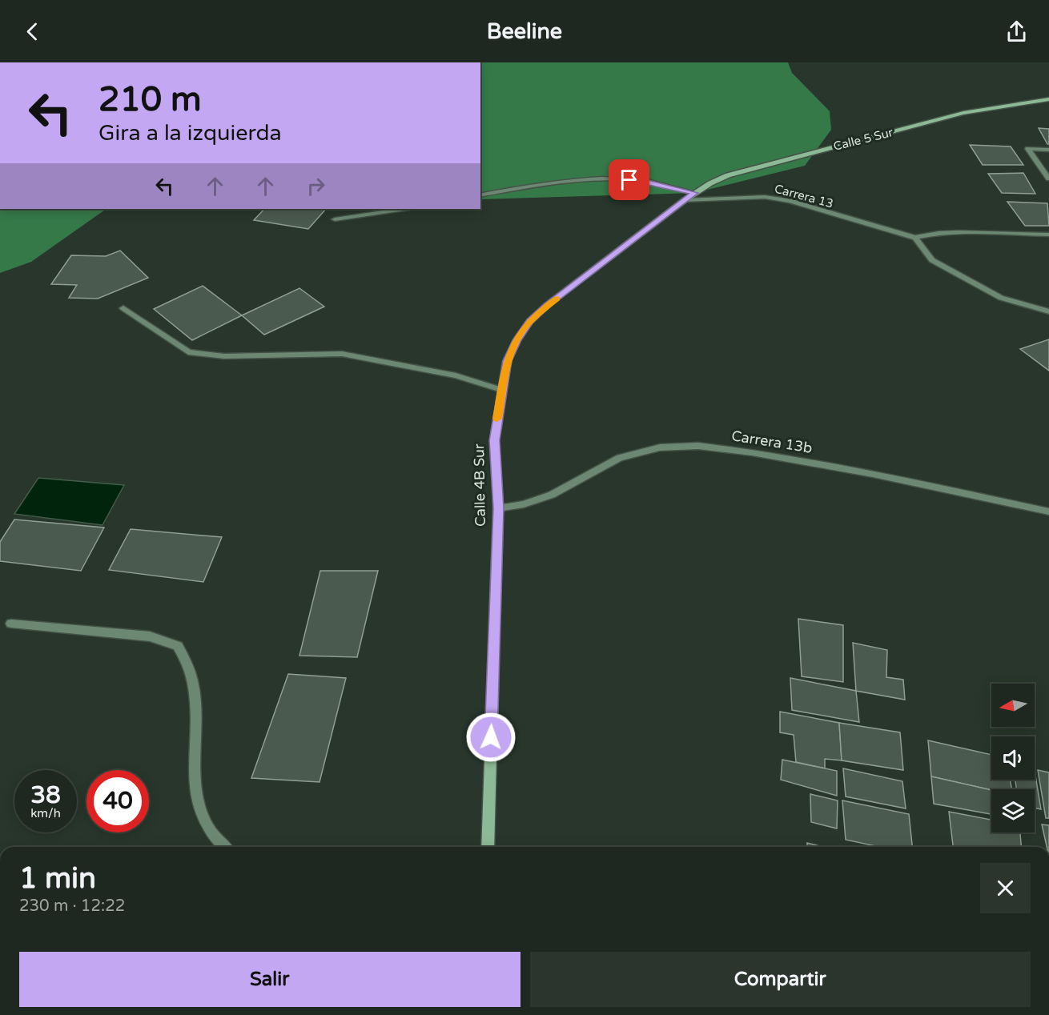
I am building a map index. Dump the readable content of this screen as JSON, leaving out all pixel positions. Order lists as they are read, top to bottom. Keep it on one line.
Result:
{"streets":{"street":["Calle 5 Sur","Carrera 13","Carrera 13b","Calle 4B Sur"]},"crossings":[["Calle 5 Sur","Carrera 13"],["Calle 5 Sur","Calle 4B Sur"],["Carrera 13","Calle 4B Sur"],["Carrera 13b","Calle 4B Sur"]],"north":"left","page":{"header":"Beeline","turn":["210 m","Gira a la izquierda"],"speed":"38 km/h","limit":"40","heading":["1 min","230 m · 12:22"],"buttons":["Salir","Compartir"]}}
